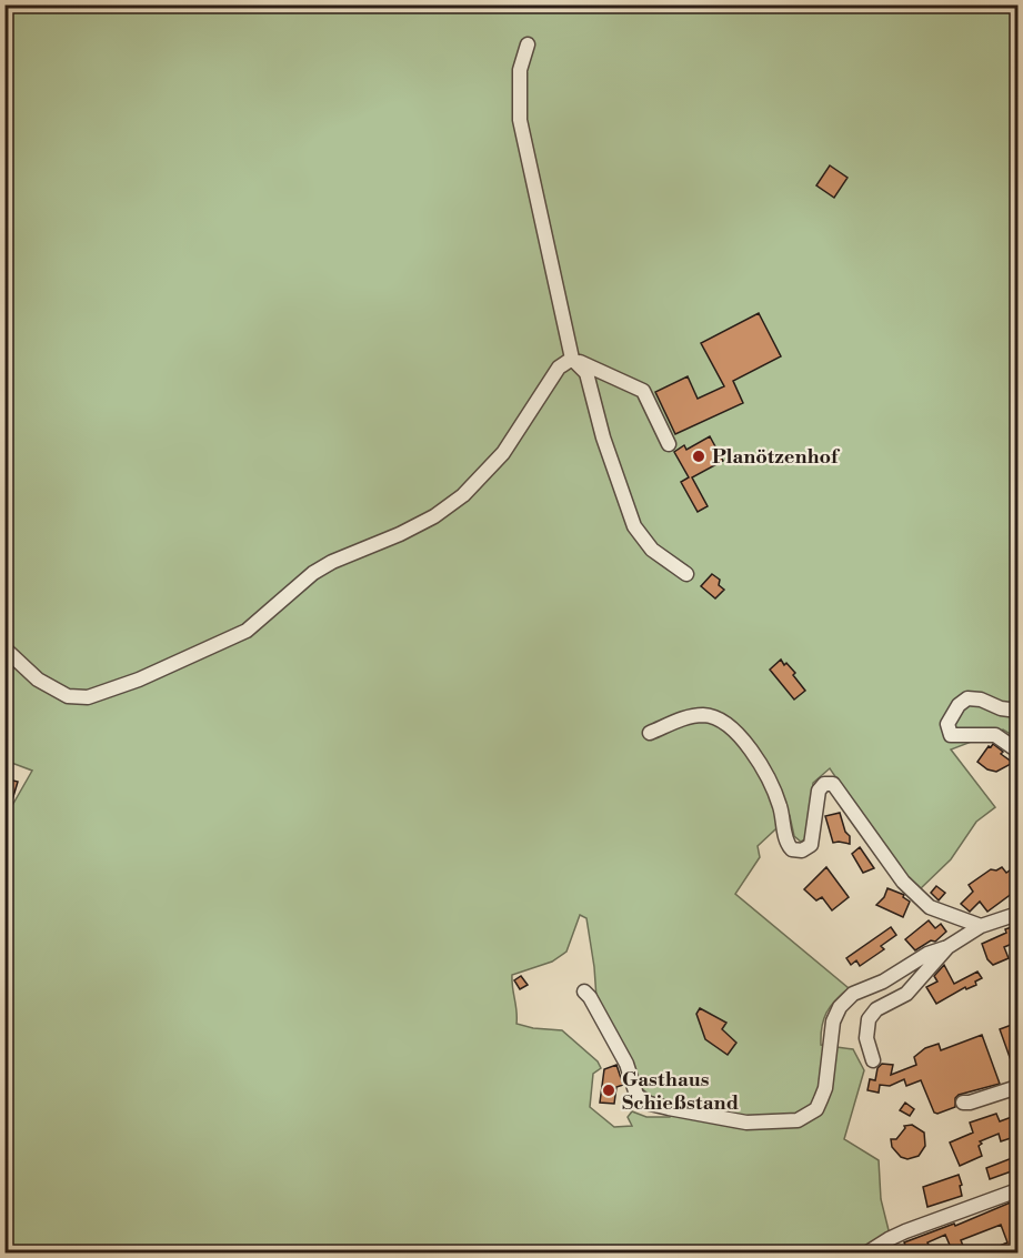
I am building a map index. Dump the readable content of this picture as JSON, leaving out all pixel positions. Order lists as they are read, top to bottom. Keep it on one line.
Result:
{"places":["Planötzenhof","Gasthaus Schießstand"]}
